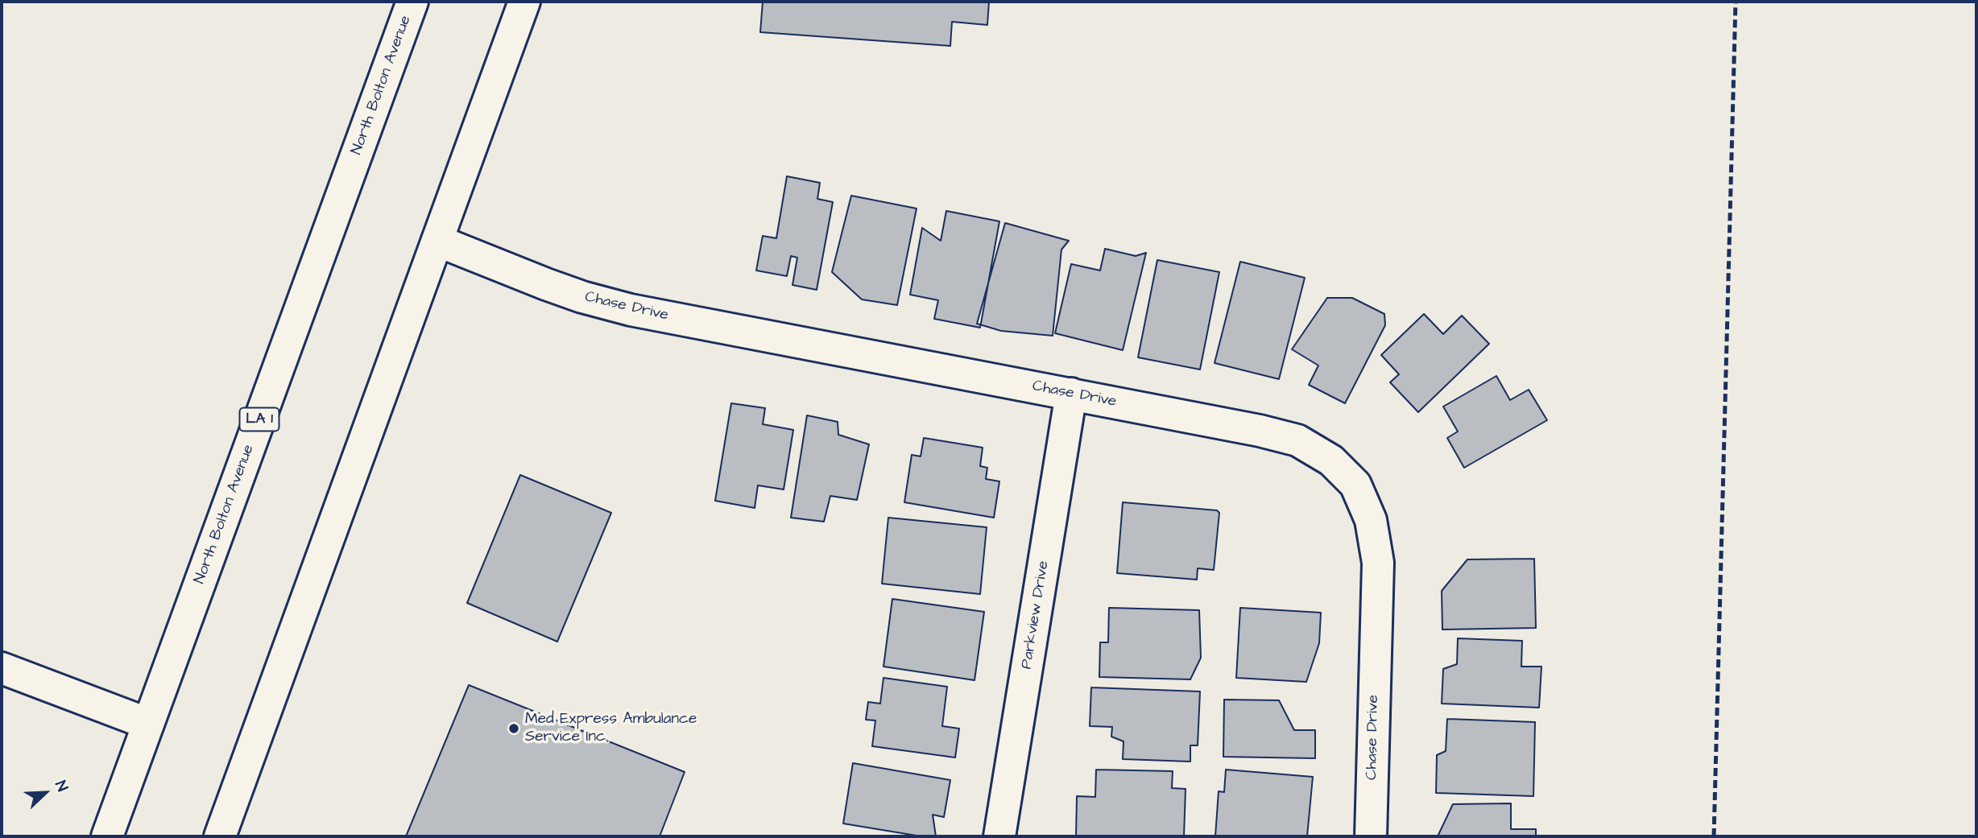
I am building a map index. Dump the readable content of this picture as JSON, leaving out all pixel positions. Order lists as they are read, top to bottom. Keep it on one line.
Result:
{"streets":{"main road":["North Bolton Avenue","Chase Drive","LA 1","Parkview Drive"]},"crossings":[["Chase Drive","Parkview Drive"]],"places":["Med Express Ambulance Service Inc."],"north":"top right"}
